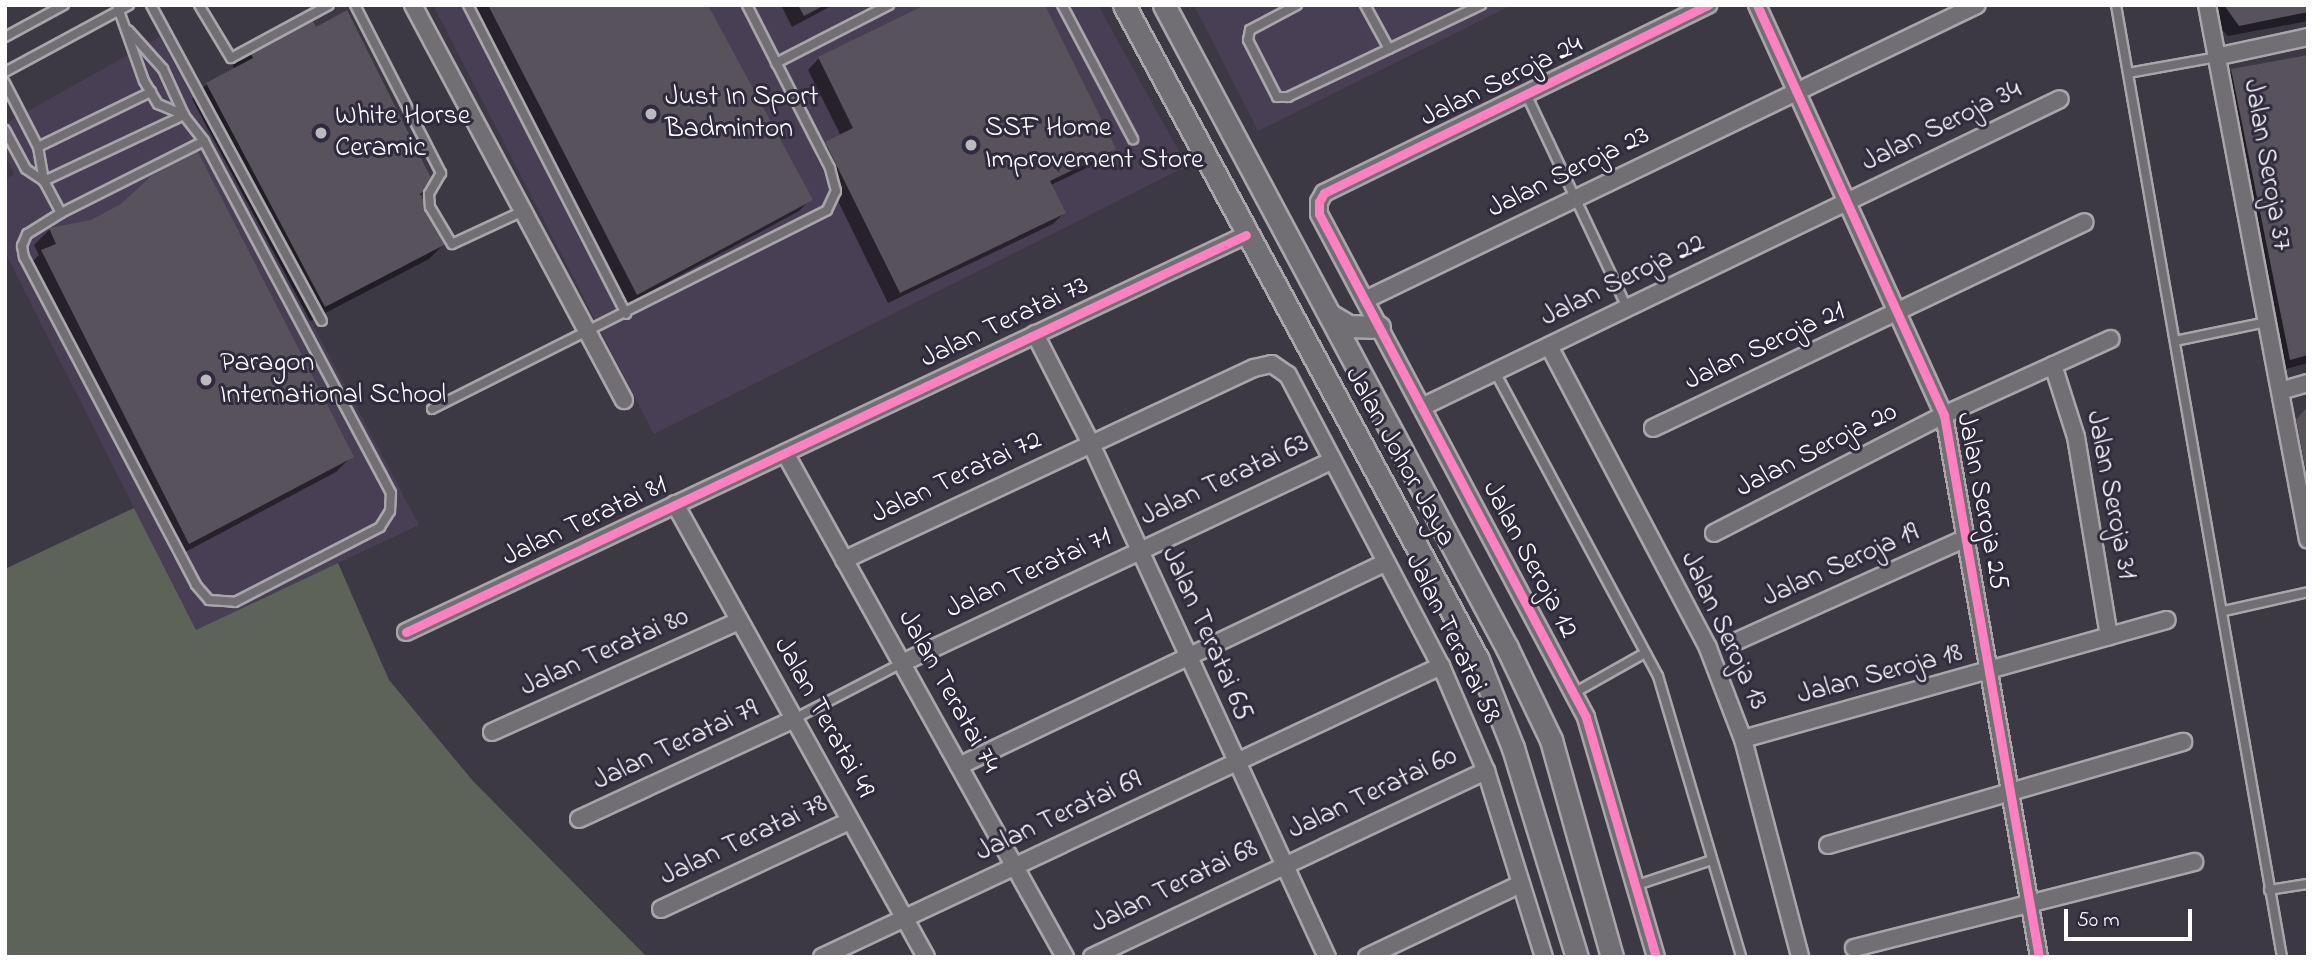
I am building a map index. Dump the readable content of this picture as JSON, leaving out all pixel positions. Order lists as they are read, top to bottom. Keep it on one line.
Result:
{"streets":{"main road":["Jalan Johor Jaya"],"street":["Jalan Seroja 24","Jalan Seroja 34","Jalan Seroja 37","Jalan Seroja 23","Jalan Seroja 22","Jalan Teratai 73","Jalan Seroja 21","Jalan Seroja 20","Jalan Teratai 72","Jalan Teratai 63","Jalan Seroja 31","Jalan Seroja 25","Jalan Teratai 81","Jalan Seroja 12","Jalan Seroja 19","Jalan Teratai 71","Jalan Seroja 13","Jalan Teratai 65","Jalan Teratai 58","Jalan Teratai 80","Jalan Seroja 18","Jalan Teratai 74","Jalan Teratai 49","Jalan Teratai 79","Jalan Teratai 60","Jalan Teratai 69","Jalan Teratai 78","Jalan Teratai 68"]},"crossings":[["Jalan Seroja 24","Jalan Seroja 12"],["Jalan Seroja 34","Jalan Seroja 22"],["Jalan Seroja 34","Jalan Seroja 25"],["Jalan Seroja 23","Jalan Seroja 25"],["Jalan Seroja 23","Jalan Seroja 12"],["Jalan Seroja 22","Jalan Seroja 25"],["Jalan Seroja 22","Jalan Seroja 12"],["Jalan Seroja 22","Jalan Seroja 13"],["Jalan Teratai 73","Jalan Johor Jaya"],["Jalan Teratai 73","Jalan Teratai 81"],["Jalan Teratai 73","Jalan Teratai 65"],["Jalan Teratai 73","Jalan Teratai 74"],["Jalan Seroja 21","Jalan Seroja 25"],["Jalan Seroja 20","Jalan Seroja 31"],["Jalan Seroja 20","Jalan Seroja 25"],["Jalan Teratai 72","Jalan Teratai 65"],["Jalan Teratai 72","Jalan Teratai 58"],["Jalan Teratai 72","Jalan Teratai 74"],["Jalan Teratai 63","Jalan Teratai 71"],["Jalan Teratai 63","Jalan Teratai 65"],["Jalan Teratai 63","Jalan Teratai 58"],["Jalan Seroja 31","Jalan Seroja 18"],["Jalan Seroja 25","Jalan Seroja 19"],["Jalan Seroja 25","Jalan Seroja 18"],["Jalan Teratai 81","Jalan Teratai 74"],["Jalan Teratai 81","Jalan Teratai 49"],["Jalan Teratai 71","Jalan Teratai 65"],["Jalan Teratai 71","Jalan Teratai 74"],["Jalan Seroja 13","Jalan Seroja 18"],["Jalan Teratai 65","Jalan Teratai 60"],["Jalan Teratai 65","Jalan Teratai 69"],["Jalan Teratai 65","Jalan Teratai 68"],["Jalan Teratai 58","Jalan Teratai 60"],["Jalan Teratai 58","Jalan Teratai 69"],["Jalan Teratai 80","Jalan Teratai 49"],["Jalan Teratai 74","Jalan Teratai 69"],["Jalan Teratai 49","Jalan Teratai 79"],["Jalan Teratai 49","Jalan Teratai 69"],["Jalan Teratai 49","Jalan Teratai 78"],["Jalan Teratai 60","Jalan Teratai 68"]],"places":["Just In Sport Badminton","White Horse Ceramic","SSF Home Improvement Store","Paragon International School"],"scale_bar":"50 m"}
